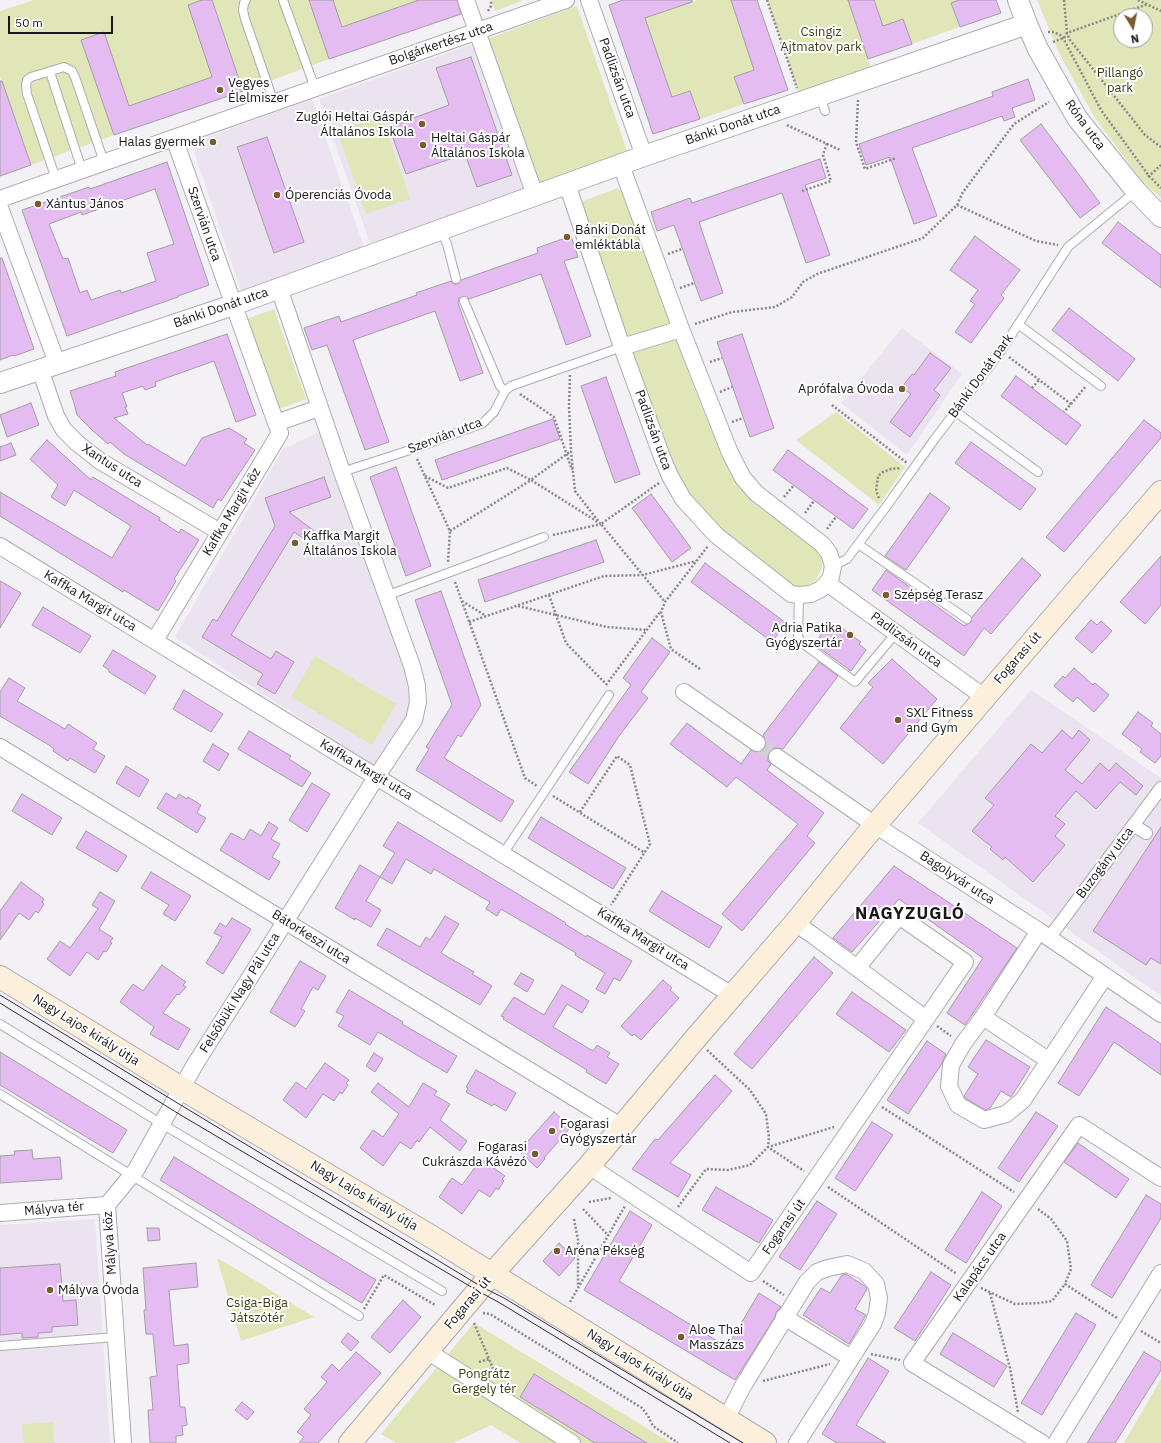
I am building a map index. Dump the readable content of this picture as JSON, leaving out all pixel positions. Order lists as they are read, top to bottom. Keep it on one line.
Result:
{"streets":{"main road":["Fogarasi út","Nagy Lajos király útja"],"street":["Bolgárkertész utca","Padlizsán utca","Bánki Donát utca","Róna utca","Szervián utca","Xantus utca","Kaffka Margit köz","Kaffka Margit utca","Buzogány utca","Bagolyvár utca","Bátorkeszi utca","Felsőbüki Nagy Pál utca","Mályva tér","Mályva köz","Kalapács utca"],"lane":["Bánki Donát park"]},"crossings":[["Bolgárkertész utca","Szervián utca"],["Padlizsán utca","Bánki Donát utca"],["Padlizsán utca","Fogarasi út"],["Bánki Donát utca","Róna utca"],["Bánki Donát utca","Szervián utca"],["Bánki Donát utca","Xantus utca"],["Róna utca","Bánki Donát park"],["Szervián utca","Kaffka Margit köz"],["Xantus utca","Kaffka Margit köz"],["Kaffka Margit köz","Kaffka Margit utca"],["Kaffka Margit utca","Fogarasi út"],["Kaffka Margit utca","Felsőbüki Nagy Pál utca"],["Fogarasi út","Bagolyvár utca"],["Fogarasi út","Bátorkeszi utca"],["Fogarasi út","Nagy Lajos király útja"],["Buzogány utca","Bagolyvár utca"],["Bátorkeszi utca","Felsőbüki Nagy Pál utca"],["Felsőbüki Nagy Pál utca","Nagy Lajos király útja"],["Felsőbüki Nagy Pál utca","Mályva köz"],["Nagy Lajos király útja","Mályva köz"],["Mályva tér","Mályva köz"]],"districts":["NAGYZUGLÓ"],"parks":["Csingiz Ajtmatov park","Pillangó park","Csiga-Biga Játszótér","Pongrátz Gergely tér"],"places":["Vegyes Élelmiszer","Zuglói Heltai Gáspár Általános Iskola","Halas gyermek","Heltai Gáspár Általános Iskola","Óperenciás Óvoda","Xántus János","Bánki Donát emléktábla","Aprófalva Óvoda","Kaffka Margit Általános Iskola","Szépség Terasz","Adria Patika Gyógyszertár","SXL Fitness and Gym","Fogarasi Gyógyszertár","Fogarasi Cukrászda Kávézó","Aréna Pékség","Mályva Óvoda","Aloe Thai Masszázs"],"scale_bar":"50 m","north":"bottom"}
